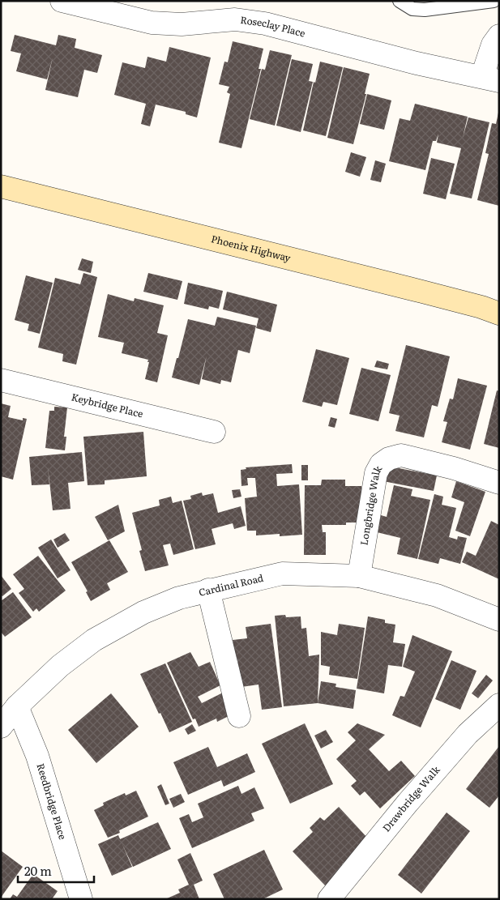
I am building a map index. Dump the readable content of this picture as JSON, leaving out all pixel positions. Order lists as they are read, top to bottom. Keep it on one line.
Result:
{"streets":{"main road":["Phoenix Highway"],"street":["Roseclay Place","Keybridge Place","Longbridge Walk","Cardinal Road","Drawbridge Walk","Reedbridge Place"]},"crossings":[["Longbridge Walk","Cardinal Road"],["Cardinal Road","Reedbridge Place"]],"scale_bar":"20 m"}
